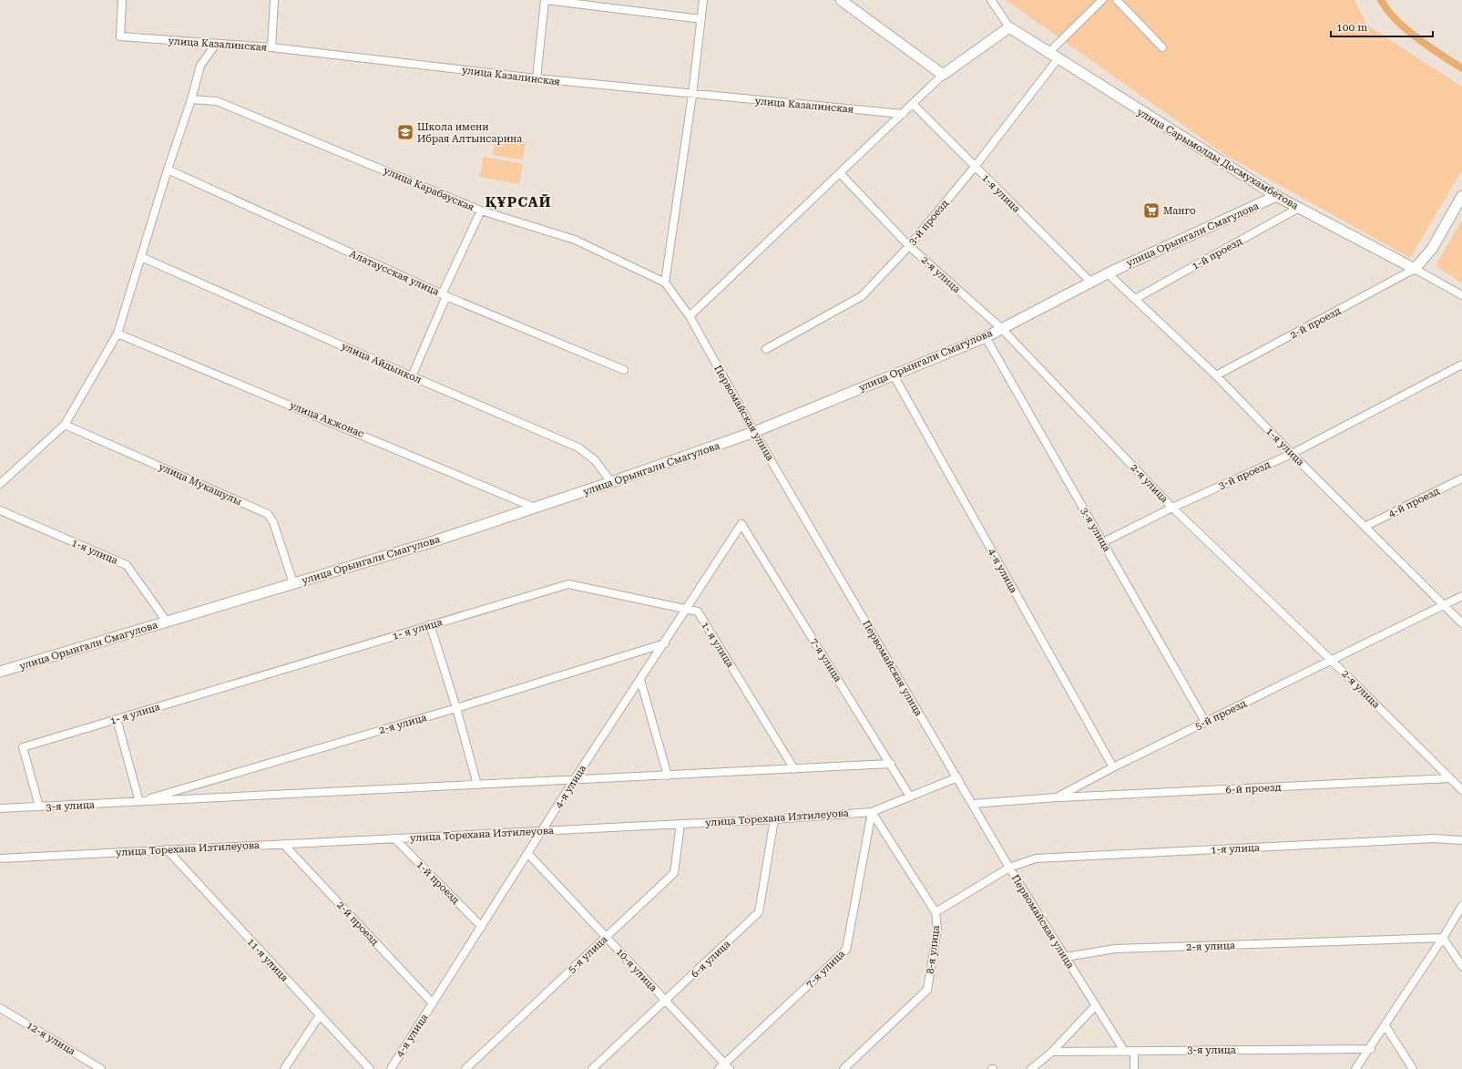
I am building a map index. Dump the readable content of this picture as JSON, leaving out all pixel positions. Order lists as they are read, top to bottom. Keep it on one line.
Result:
{"streets":{"main road":["улица Сарымолды Досмухамбетова","улица Орынгали Смагулова"],"street":["улица Казалинская","улица Карабауская","1-я улица","3-й проезд","1-й проезд","Алатаусская улица","2-я улица","2-й проезд","улица Айдынкол","Первомайская улица","улица Акжонас","улица Мукашулы","4-й проезд","3-я улица","4-я улица","1- я улица","7-я улица","5-й проезд","6-й проезд","улица Торехана Изтилеуова","8-я улица","5-я улица","6-я улица","11-я улица","10-я улица","12-я улица"]},"crossings":[["улица Сарымолды Досмухамбетова","3-й проезд"],["улица Сарымолды Досмухамбетова","улица Орынгали Смагулова"],["улица Сарымолды Досмухамбетова","1-й проезд"],["улица Сарымолды Досмухамбетова","2-й проезд"],["улица Карабауская","Первомайская улица"],["1-я улица","3-й проезд"],["1-я улица","улица Орынгали Смагулова"],["1-я улица","1-й проезд"],["1-я улица","2-й проезд"],["1-я улица","Первомайская улица"],["1-я улица","4-й проезд"],["1-я улица","5-й проезд"],["1-я улица","8-я улица"],["3-й проезд","2-я улица"],["3-й проезд","3-я улица"],["улица Орынгали Смагулова","2-я улица"],["улица Орынгали Смагулова","улица Айдынкол"],["улица Орынгали Смагулова","Первомайская улица"],["улица Орынгали Смагулова","улица Акжонас"],["улица Орынгали Смагулова","улица Мукашулы"],["улица Орынгали Смагулова","3-я улица"],["улица Орынгали Смагулова","4-я улица"],["1-й проезд","4-я улица"],["1-й проезд","улица Торехана Изтилеуова"],["2-я улица","Первомайская улица"],["2-я улица","3-я улица"],["2-я улица","4-я улица"],["2-я улица","5-й проезд"],["2-я улица","6-й проезд"],["2-й проезд","4-я улица"],["2-й проезд","улица Торехана Изтилеуова"],["Первомайская улица","3-я улица"],["Первомайская улица","5-й проезд"],["Первомайская улица","улица Торехана Изтилеуова"],["3-я улица","1- я улица"],["3-я улица","5-й проезд"],["4-я улица","1- я улица"],["4-я улица","7-я улица"],["4-я улица","5-й проезд"],["4-я улица","улица Торехана Изтилеуова"],["4-я улица","10-я улица"],["7-я улица","улица Торехана Изтилеуова"],["7-я улица","8-я улица"],["7-я улица","10-я улица"],["5-й проезд","6-й проезд"],["улица Торехана Изтилеуова","8-я улица"],["улица Торехана Изтилеуова","5-я улица"],["улица Торехана Изтилеуова","6-я улица"],["улица Торехана Изтилеуова","11-я улица"],["5-я улица","10-я улица"],["6-я улица","10-я улица"]],"districts":["ҚҰРСАЙ"],"places":{"school or university":["Школа имени Ибрая Алтынсарина"],"supermarket":["Манго"]},"scale_bar":"100 m"}
